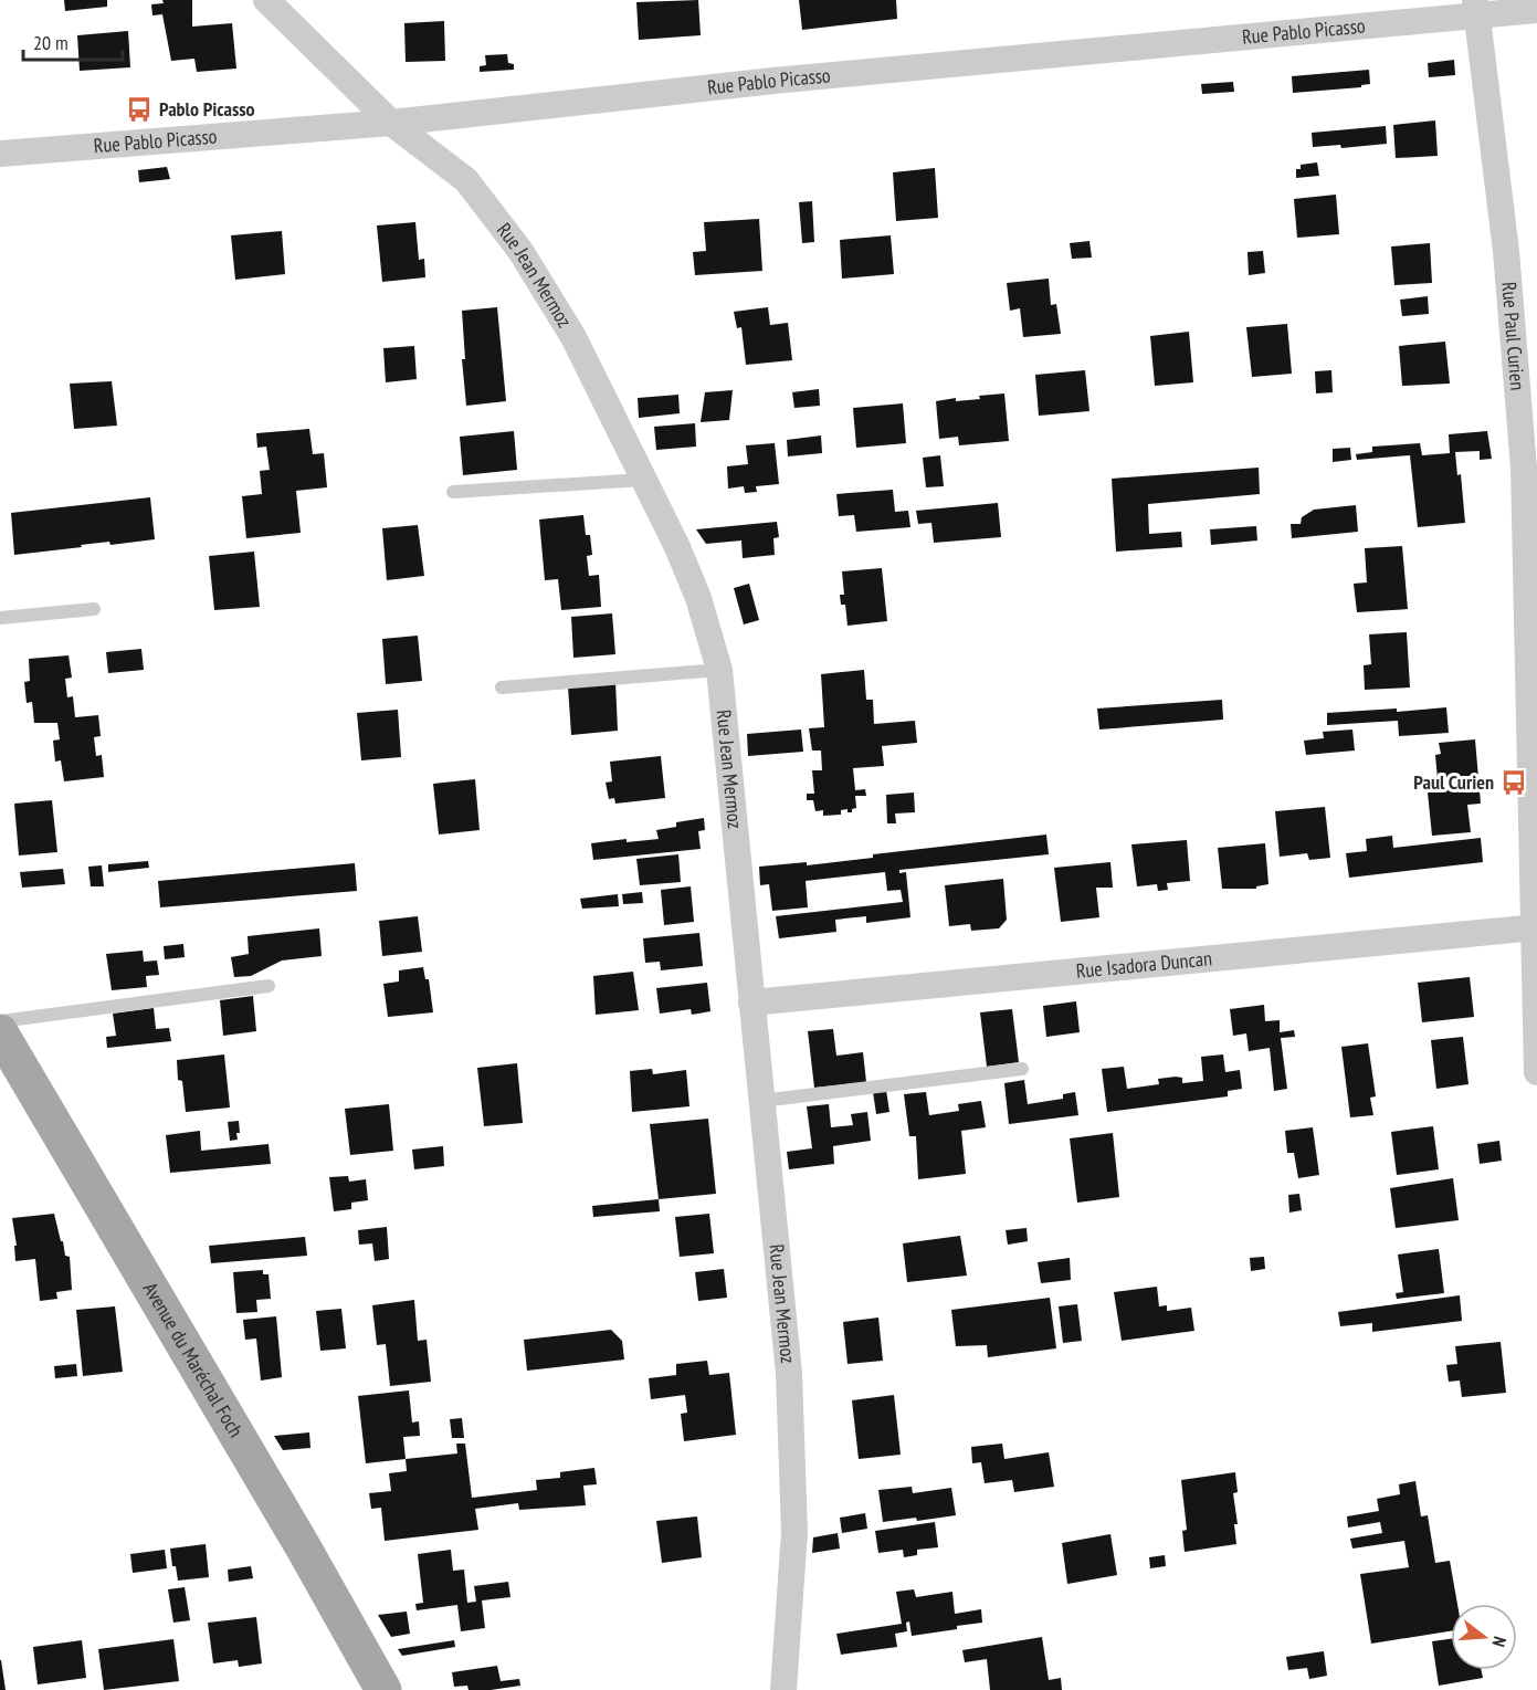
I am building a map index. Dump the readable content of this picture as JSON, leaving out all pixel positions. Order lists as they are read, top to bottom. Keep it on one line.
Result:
{"streets":{"main road":["Avenue du Maréchal Foch"],"street":["Rue Pablo Picasso","Rue Jean Mermoz","Rue Paul Curien","Rue Isadora Duncan"]},"crossings":[["Rue Pablo Picasso","Rue Jean Mermoz"],["Rue Pablo Picasso","Rue Paul Curien"],["Rue Jean Mermoz","Rue Isadora Duncan"],["Rue Paul Curien","Rue Isadora Duncan"]],"places":{"bus stop":["Pablo Picasso","Paul Curien"]},"scale_bar":"20 m","north":"right"}
